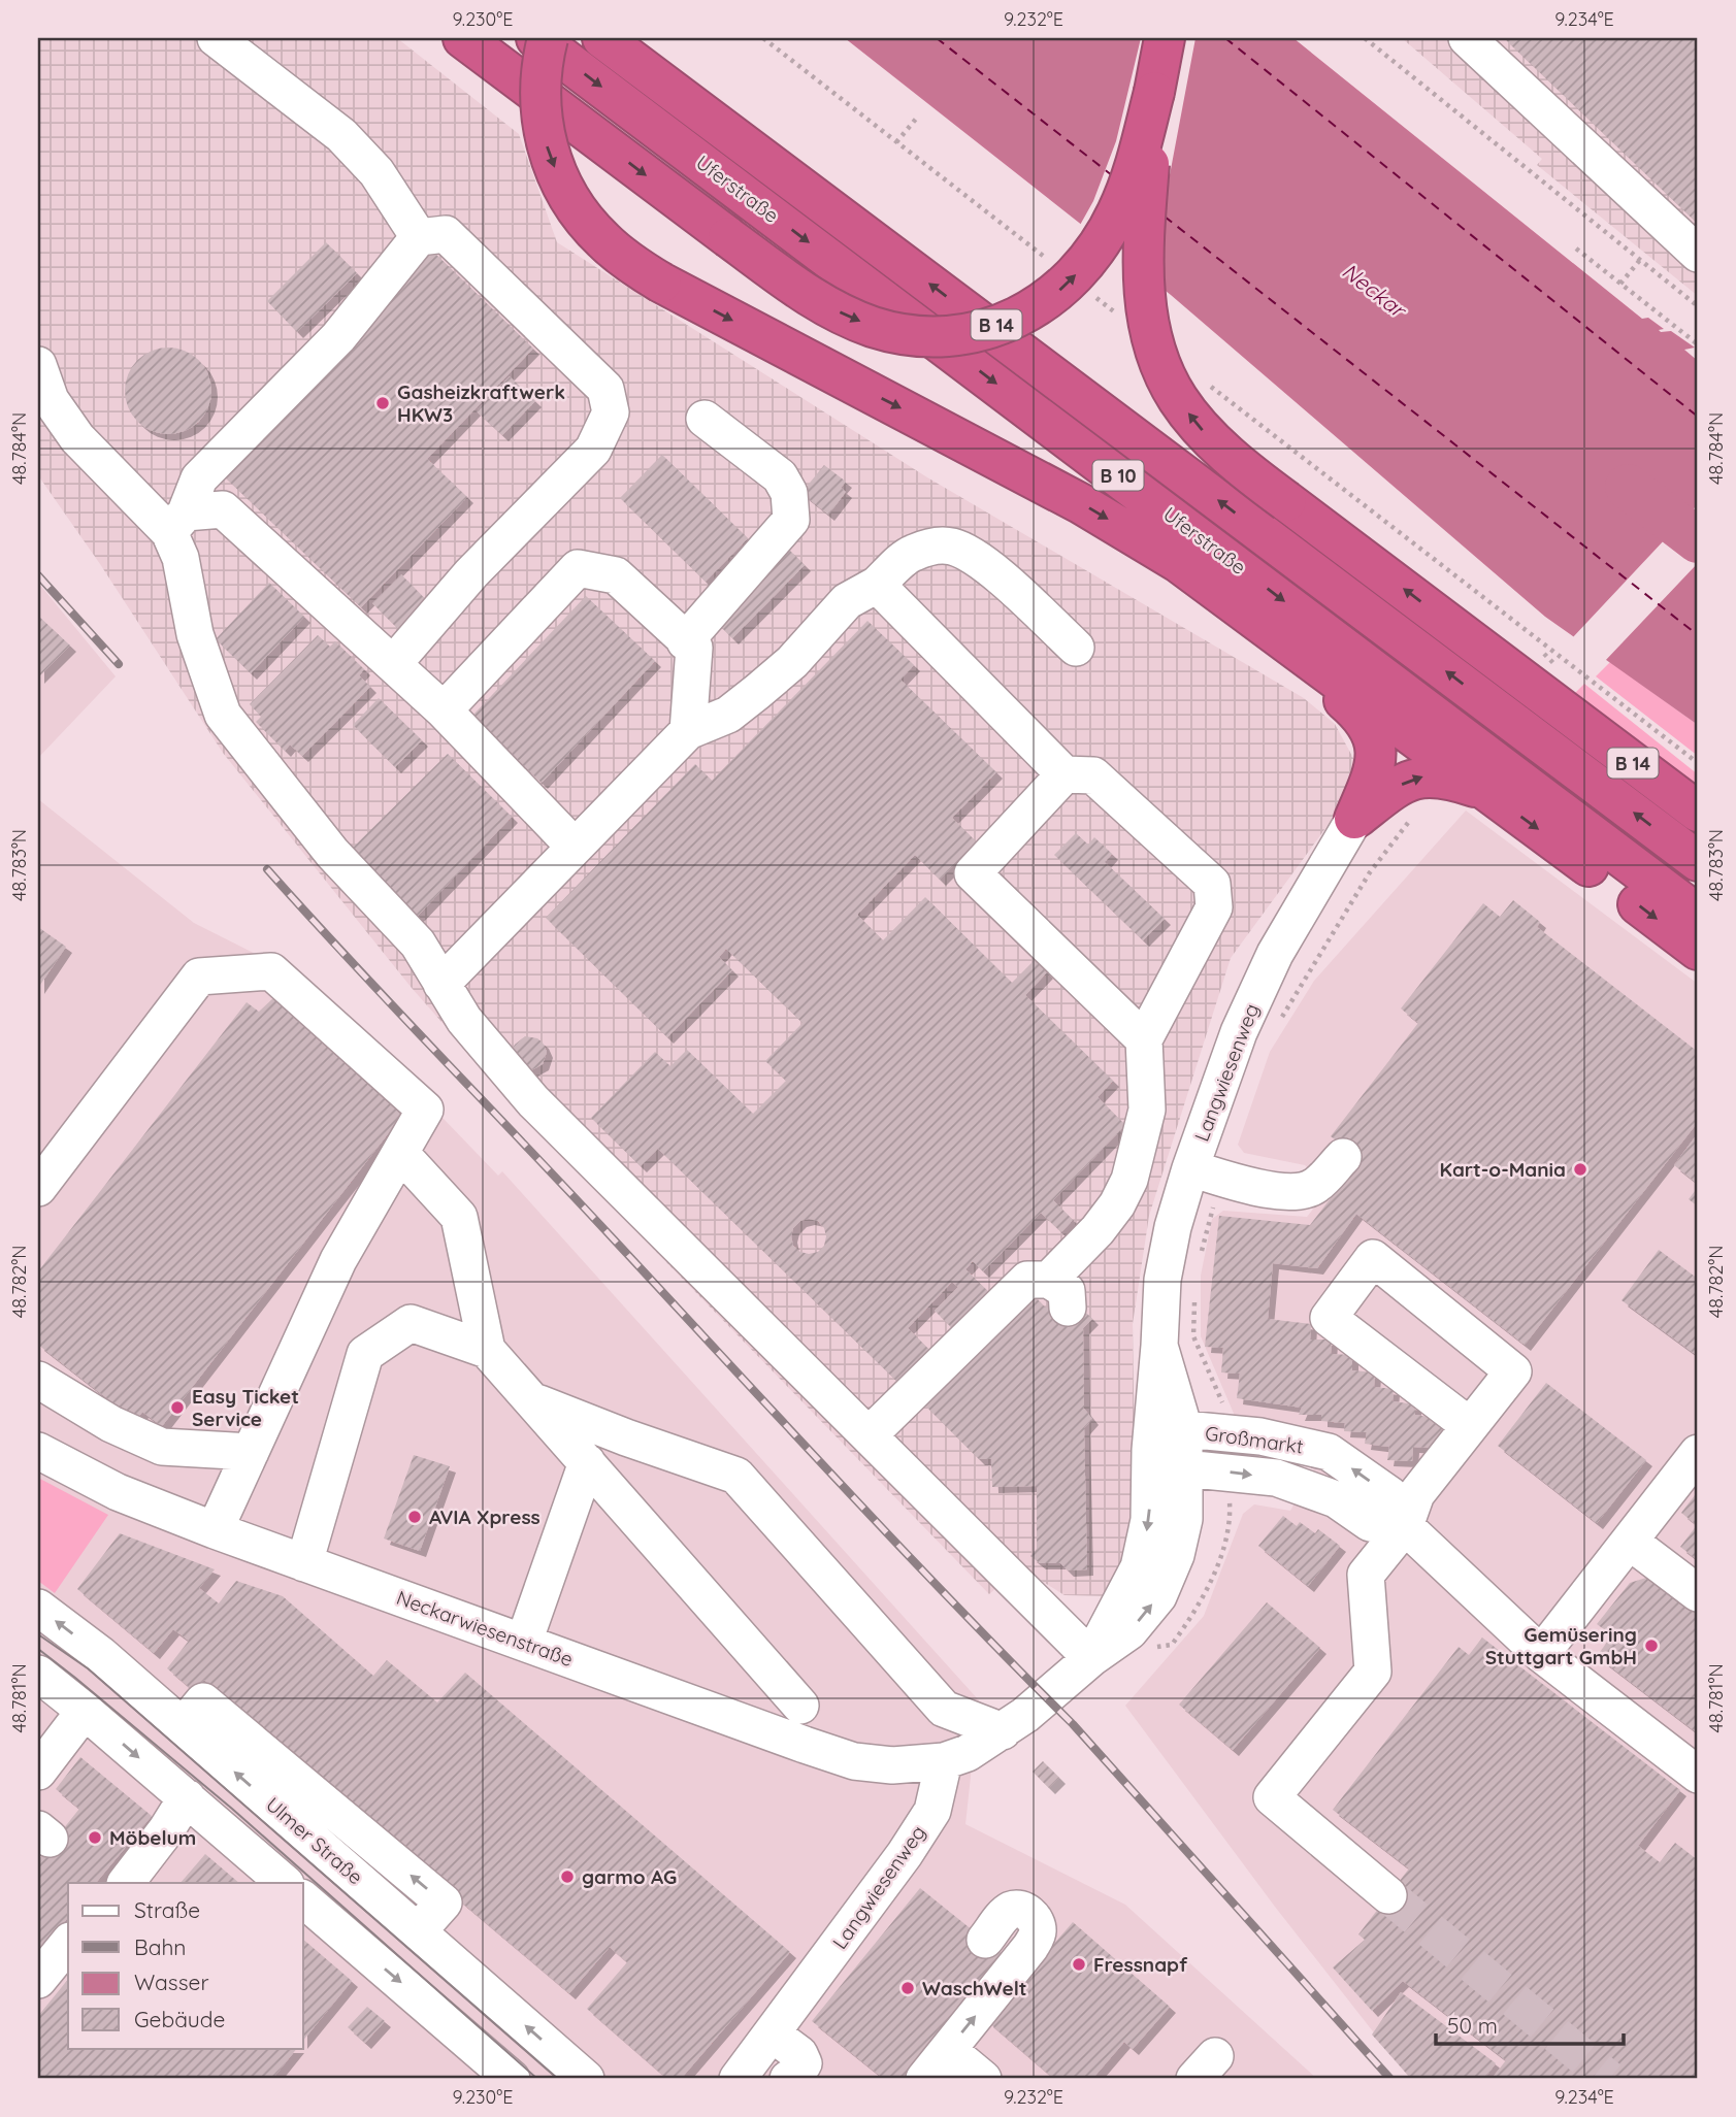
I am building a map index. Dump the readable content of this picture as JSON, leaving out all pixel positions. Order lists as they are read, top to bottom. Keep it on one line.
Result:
{"streets":{"highway":["Uferstraße","B 14","B 10"],"street":["Langwiesenweg","Großmarkt","Neckarwiesenstraße","Ulmer Straße"]},"crossings":[["Langwiesenweg","Großmarkt"],["Langwiesenweg","Neckarwiesenstraße"]],"water":["Neckar"],"places":["Gasheizkraftwerk HKW3","Kart-o-Mania","Easy Ticket Service","AVIA Xpress","Gemüsering Stuttgart GmbH","Möbelum","garmo AG","Fressnapf","WaschWelt"],"legend":["Straße","Bahn","Wasser","Gebäude"],"scale_bar":"50 m","coordinates":["9.230°E","9.232°E","9.234°E","48.784°N","48.783°N","48.782°N","48.781°N"]}
